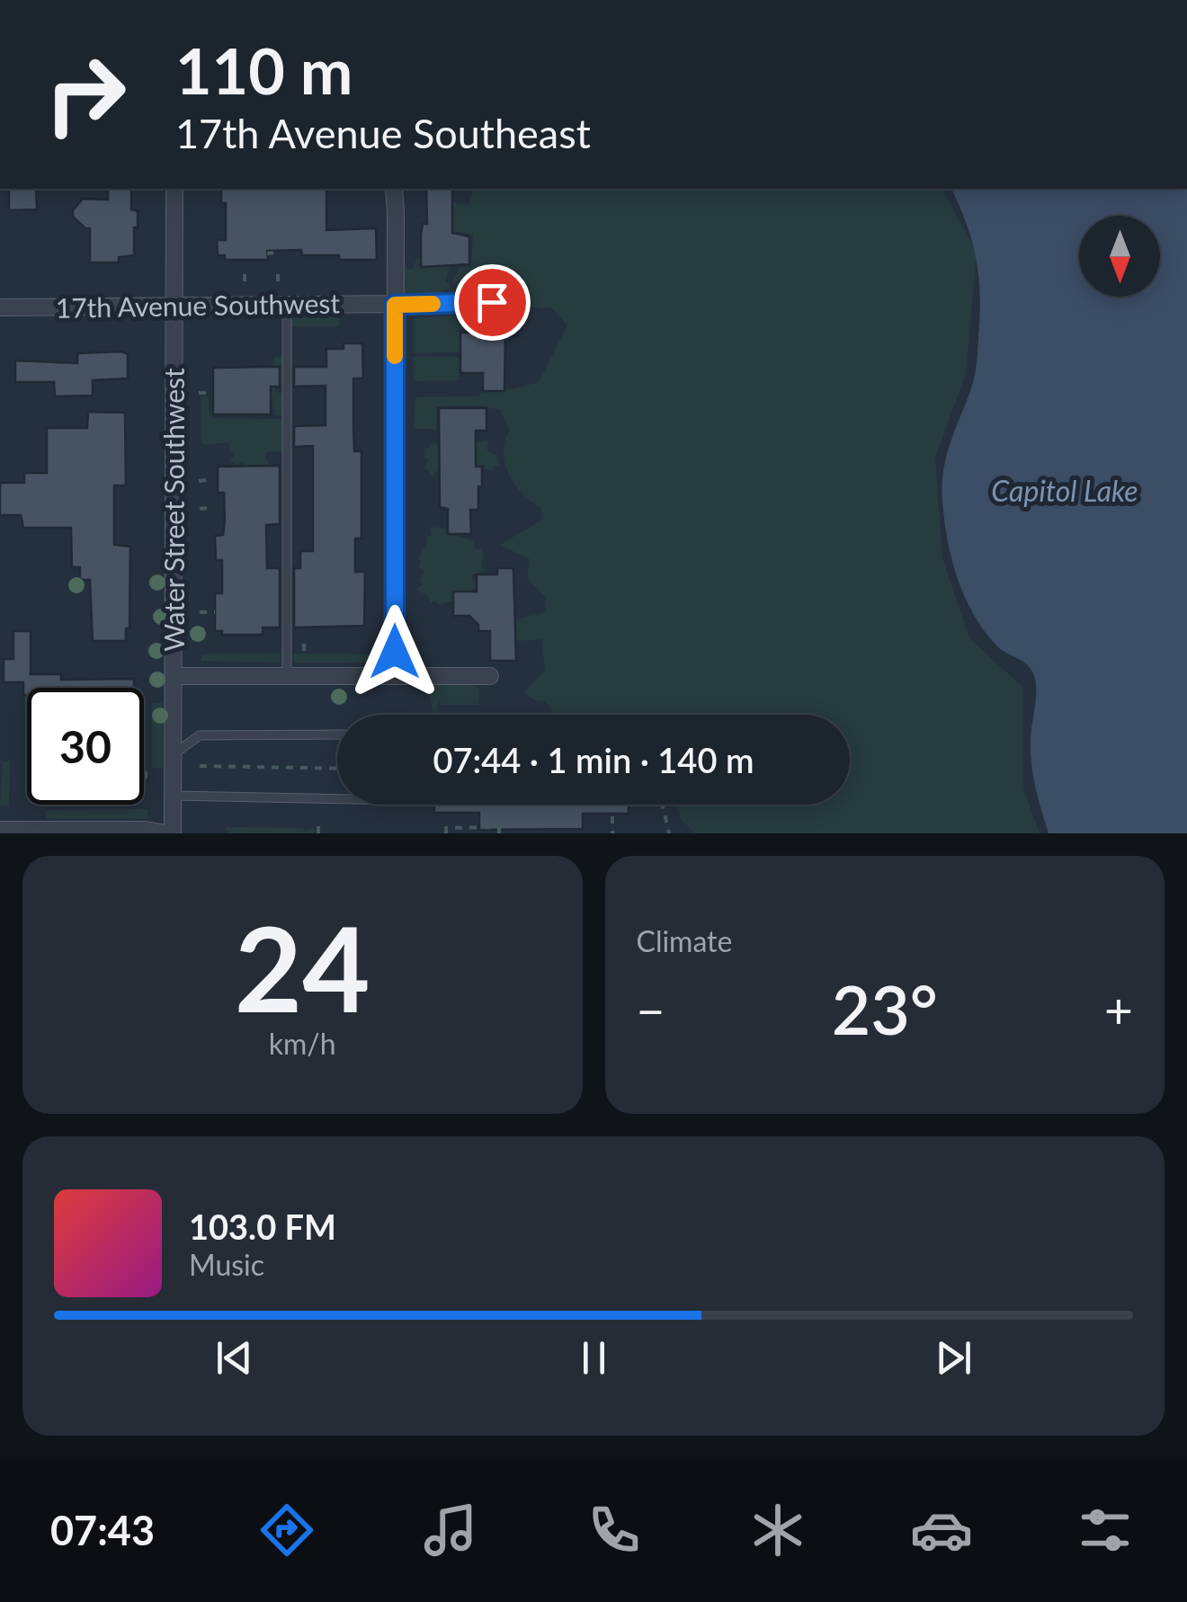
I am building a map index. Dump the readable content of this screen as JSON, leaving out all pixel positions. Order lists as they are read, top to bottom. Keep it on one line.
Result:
{"streets":{"street":["17th Avenue Southwest","Water Street Southwest"]},"crossings":[["17th Avenue Southwest","Water Street Southwest"]],"water":["Capitol Lake"],"north":"bottom","page":{"turn":["110 m","17th Avenue Southeast"],"limit":"30","trip":"07:44 · 1 min · 140 m","tile":[["24","km/h"],"Climate"],"heat":["−","23°","+"],"song":["103.0 FM","Music"],"tabs":"07:43"}}
